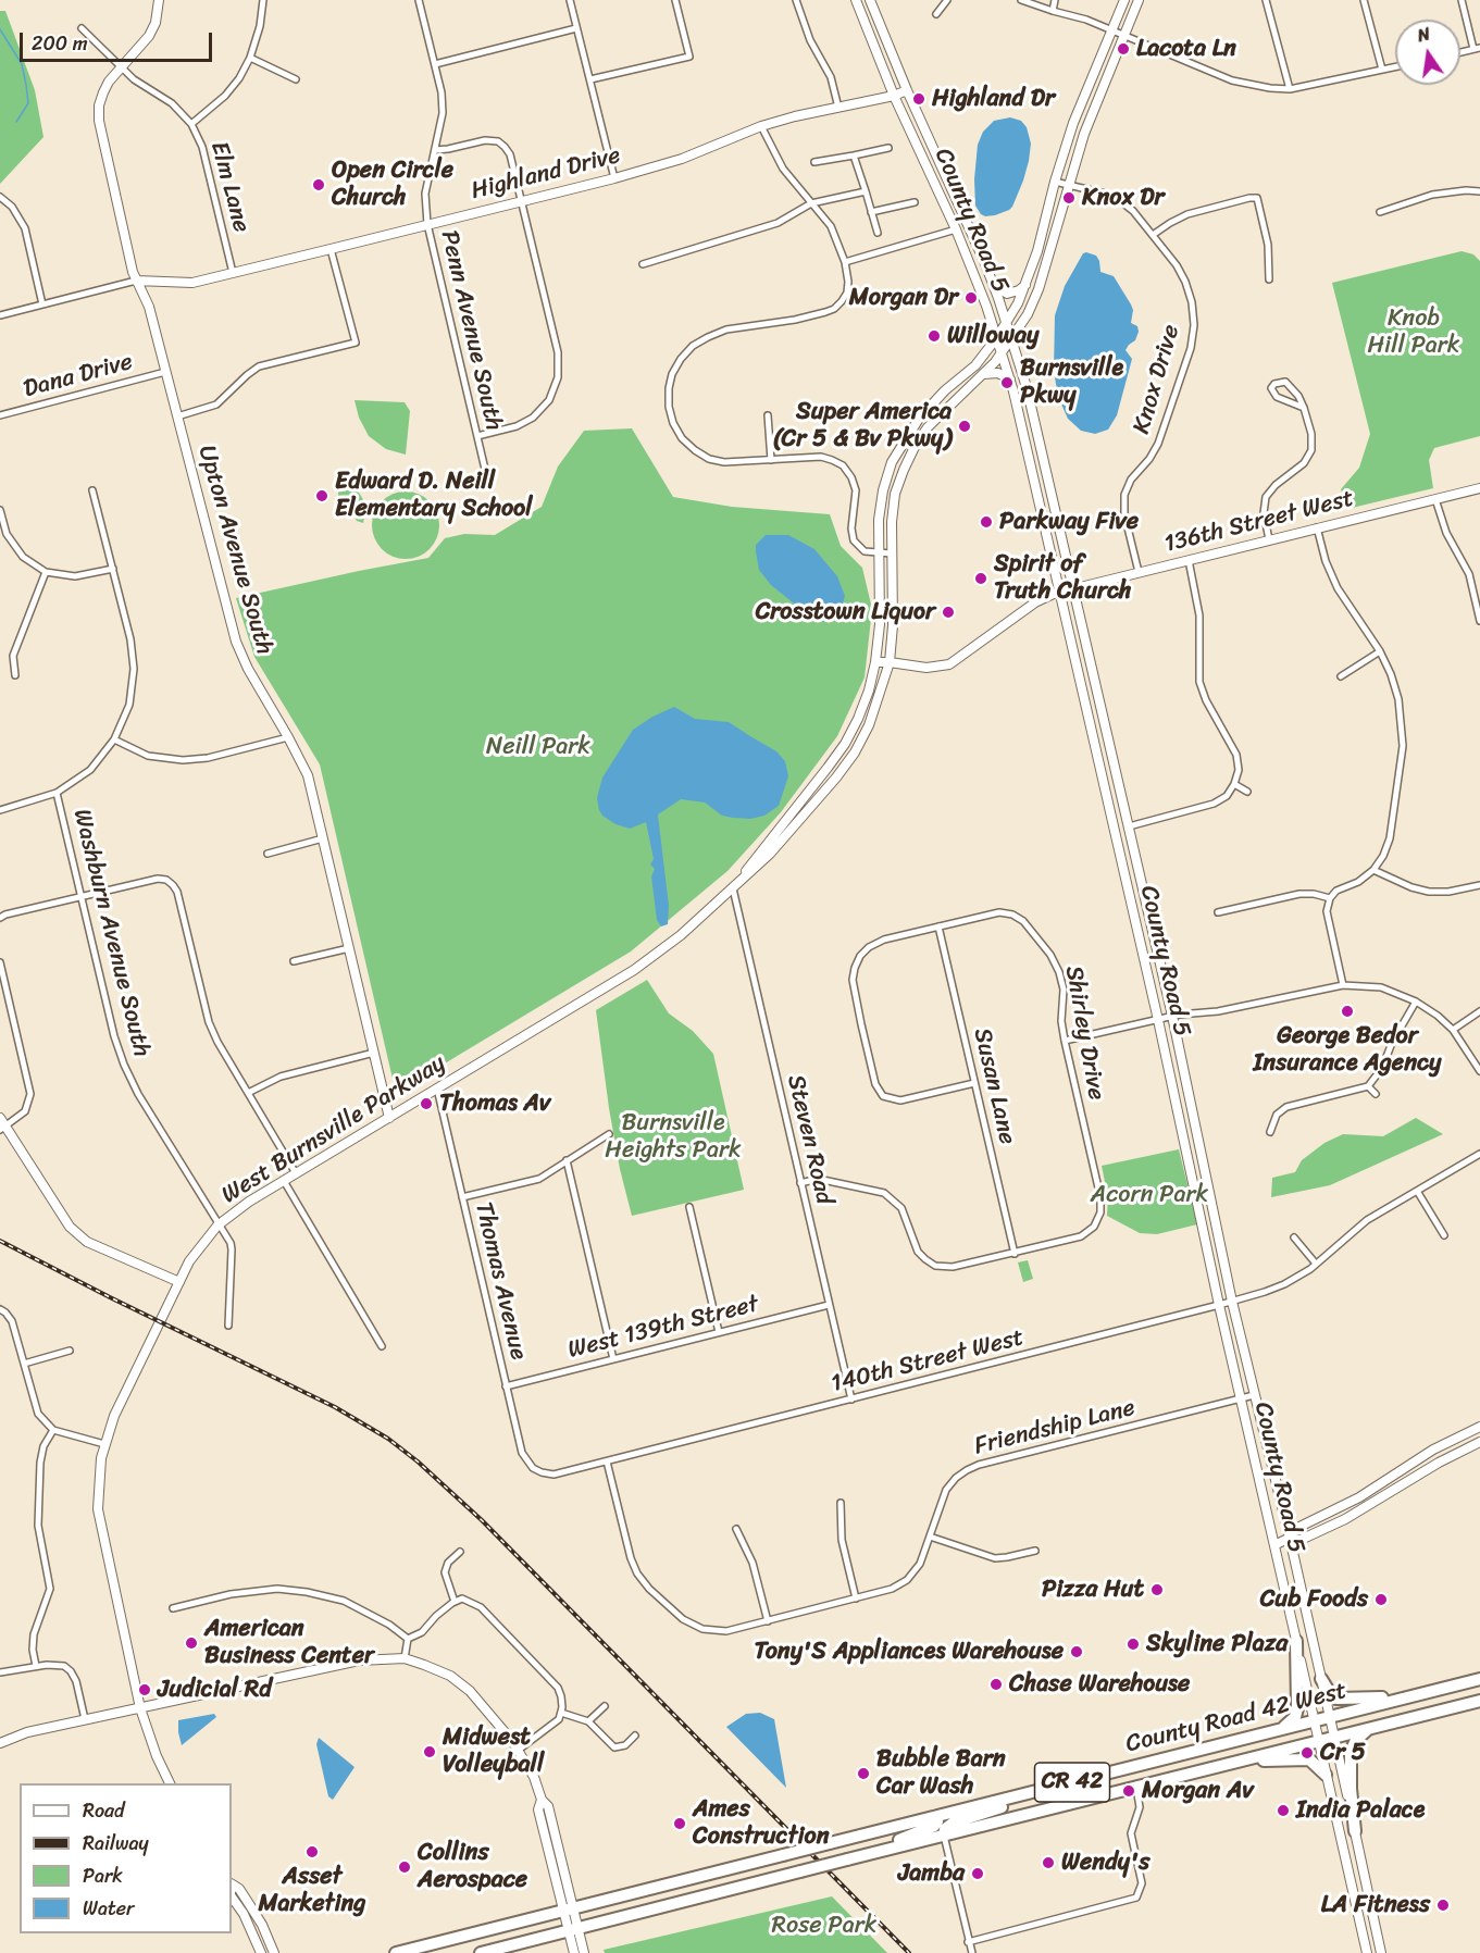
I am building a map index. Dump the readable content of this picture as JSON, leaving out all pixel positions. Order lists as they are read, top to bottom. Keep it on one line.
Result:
{"streets":{"highway":["County Road 42 West","CR 42"],"street":["Highland Drive","Elm Lane","County Road 5","Penn Avenue South","Dana Drive","Knox Drive","136th Street West","Upton Avenue South","Washburn Avenue South","Shirley Drive","Susan Lane","West Burnsville Parkway","Steven Road","Thomas Avenue","West 139th Street","140th Street West","Friendship Lane"]},"crossings":[["Highland Drive","Elm Lane"],["Highland Drive","County Road 5"],["Highland Drive","Penn Avenue South"],["Highland Drive","Upton Avenue South"],["Elm Lane","Upton Avenue South"],["County Road 5","136th Street West"],["County Road 5","West Burnsville Parkway"],["County Road 5","140th Street West"],["County Road 5","Friendship Lane"],["County Road 5","County Road 42 West"],["Dana Drive","Upton Avenue South"],["Knox Drive","136th Street West"],["Knox Drive","West Burnsville Parkway"],["136th Street West","West Burnsville Parkway"],["Upton Avenue South","West Burnsville Parkway"],["Washburn Avenue South","West Burnsville Parkway"],["Shirley Drive","Susan Lane"],["Shirley Drive","Steven Road"],["West Burnsville Parkway","Steven Road"],["West Burnsville Parkway","Thomas Avenue"],["Steven Road","West 139th Street"],["Steven Road","140th Street West"],["Thomas Avenue","West 139th Street"],["Thomas Avenue","140th Street West"],["140th Street West","Friendship Lane"]],"parks":["Knob Hill Park","Neill Park","Burnsville Heights Park","Acorn Park","Rose Park"],"places":["Lacota Ln","Highland Dr","Open Circle Church","Knox Dr","Morgan Dr","Willoway","Burnsville Pkwy","Super America (Cr 5 & Bv Pkwy)","Edward D. Neill Elementary School","Parkway Five","Spirit of Truth Church","Crosstown Liquor","George Bedor Insurance Agency","Thomas Av","Pizza Hut","Cub Foods","American Business Center","Skyline Plaza","Tony'S Appliances Warehouse","Chase Warehouse","Judicial Rd","Midwest Volleyball","Cr 5","Bubble Barn Car Wash","Morgan Av","India Palace","Ames Construction","Asset Marketing","Wendy's","Collins Aerospace","Jamba","LA Fitness"],"legend":["Road","Railway","Park","Water"],"scale_bar":"200 m","north":"top"}
